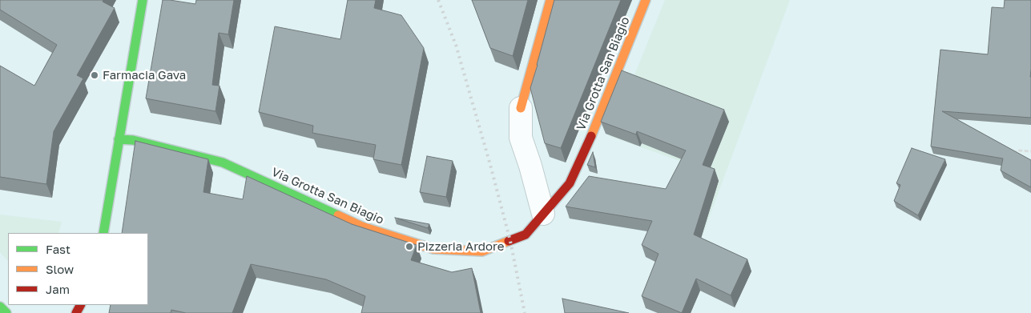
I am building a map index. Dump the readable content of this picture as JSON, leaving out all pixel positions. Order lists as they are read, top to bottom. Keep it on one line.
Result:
{"streets":{"street":["Via Grotta San Biagio"]},"places":["Farmacia Gava","Pizzeria Ardore"],"legend":["Fast","Slow","Jam"]}
